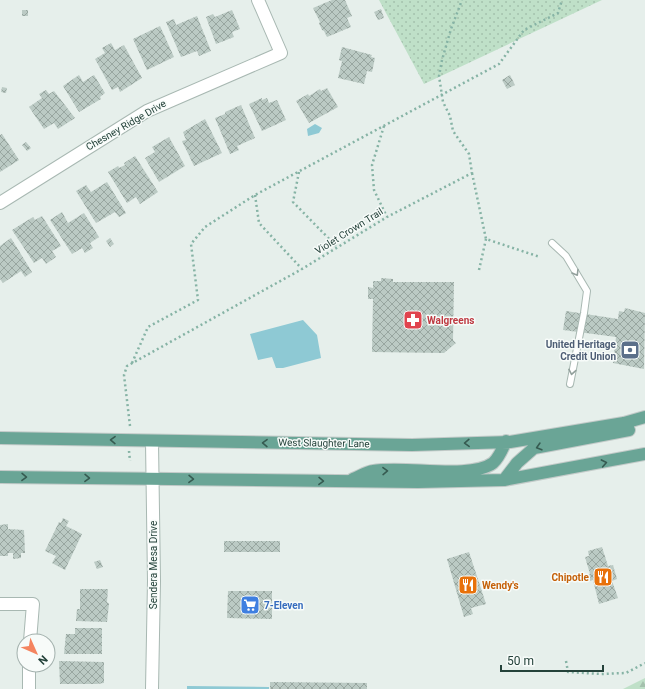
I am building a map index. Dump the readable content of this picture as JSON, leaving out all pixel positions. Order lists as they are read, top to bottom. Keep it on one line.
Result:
{"streets":{"main road":["West Slaughter Lane"],"street":["Chesney Ridge Drive","Sendera Mesa Drive"],"path":["Violet Crown Trail"]},"crossings":[["West Slaughter Lane","Sendera Mesa Drive"]],"places":{"pharmacy":["Walgreens"],"bank":["United Heritage Credit Union"],"restaurant":["Chipotle","Wendy's"],"supermarket":["7-Eleven"]},"scale_bar":"50 m","north":"bottom right"}
